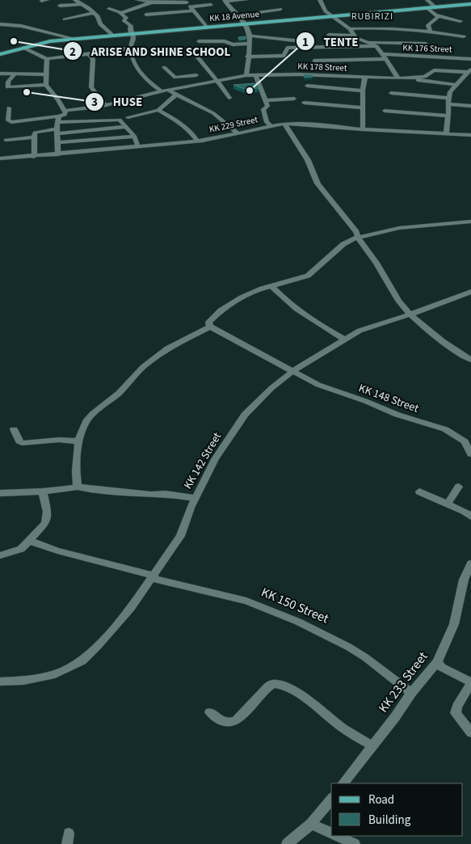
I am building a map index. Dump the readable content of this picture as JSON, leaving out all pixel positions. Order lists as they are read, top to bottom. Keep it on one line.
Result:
{"streets":{"main road":["KK 18 Avenue"],"street":["KK 176 Street","KK 178 Street","KK 229 Street","KK 148 Street","KK 142 Street","KK 150 Street","KK 233 Street"]},"crossings":[["KK 148 Street","KK 142 Street"],["KK 142 Street","KK 150 Street"],["KK 150 Street","KK 233 Street"]],"districts":["RUBIRIZI"],"places":["ARISE AND SHINE SCHOOL","TENTE","HUSE"],"legend":["Road","Building"]}
